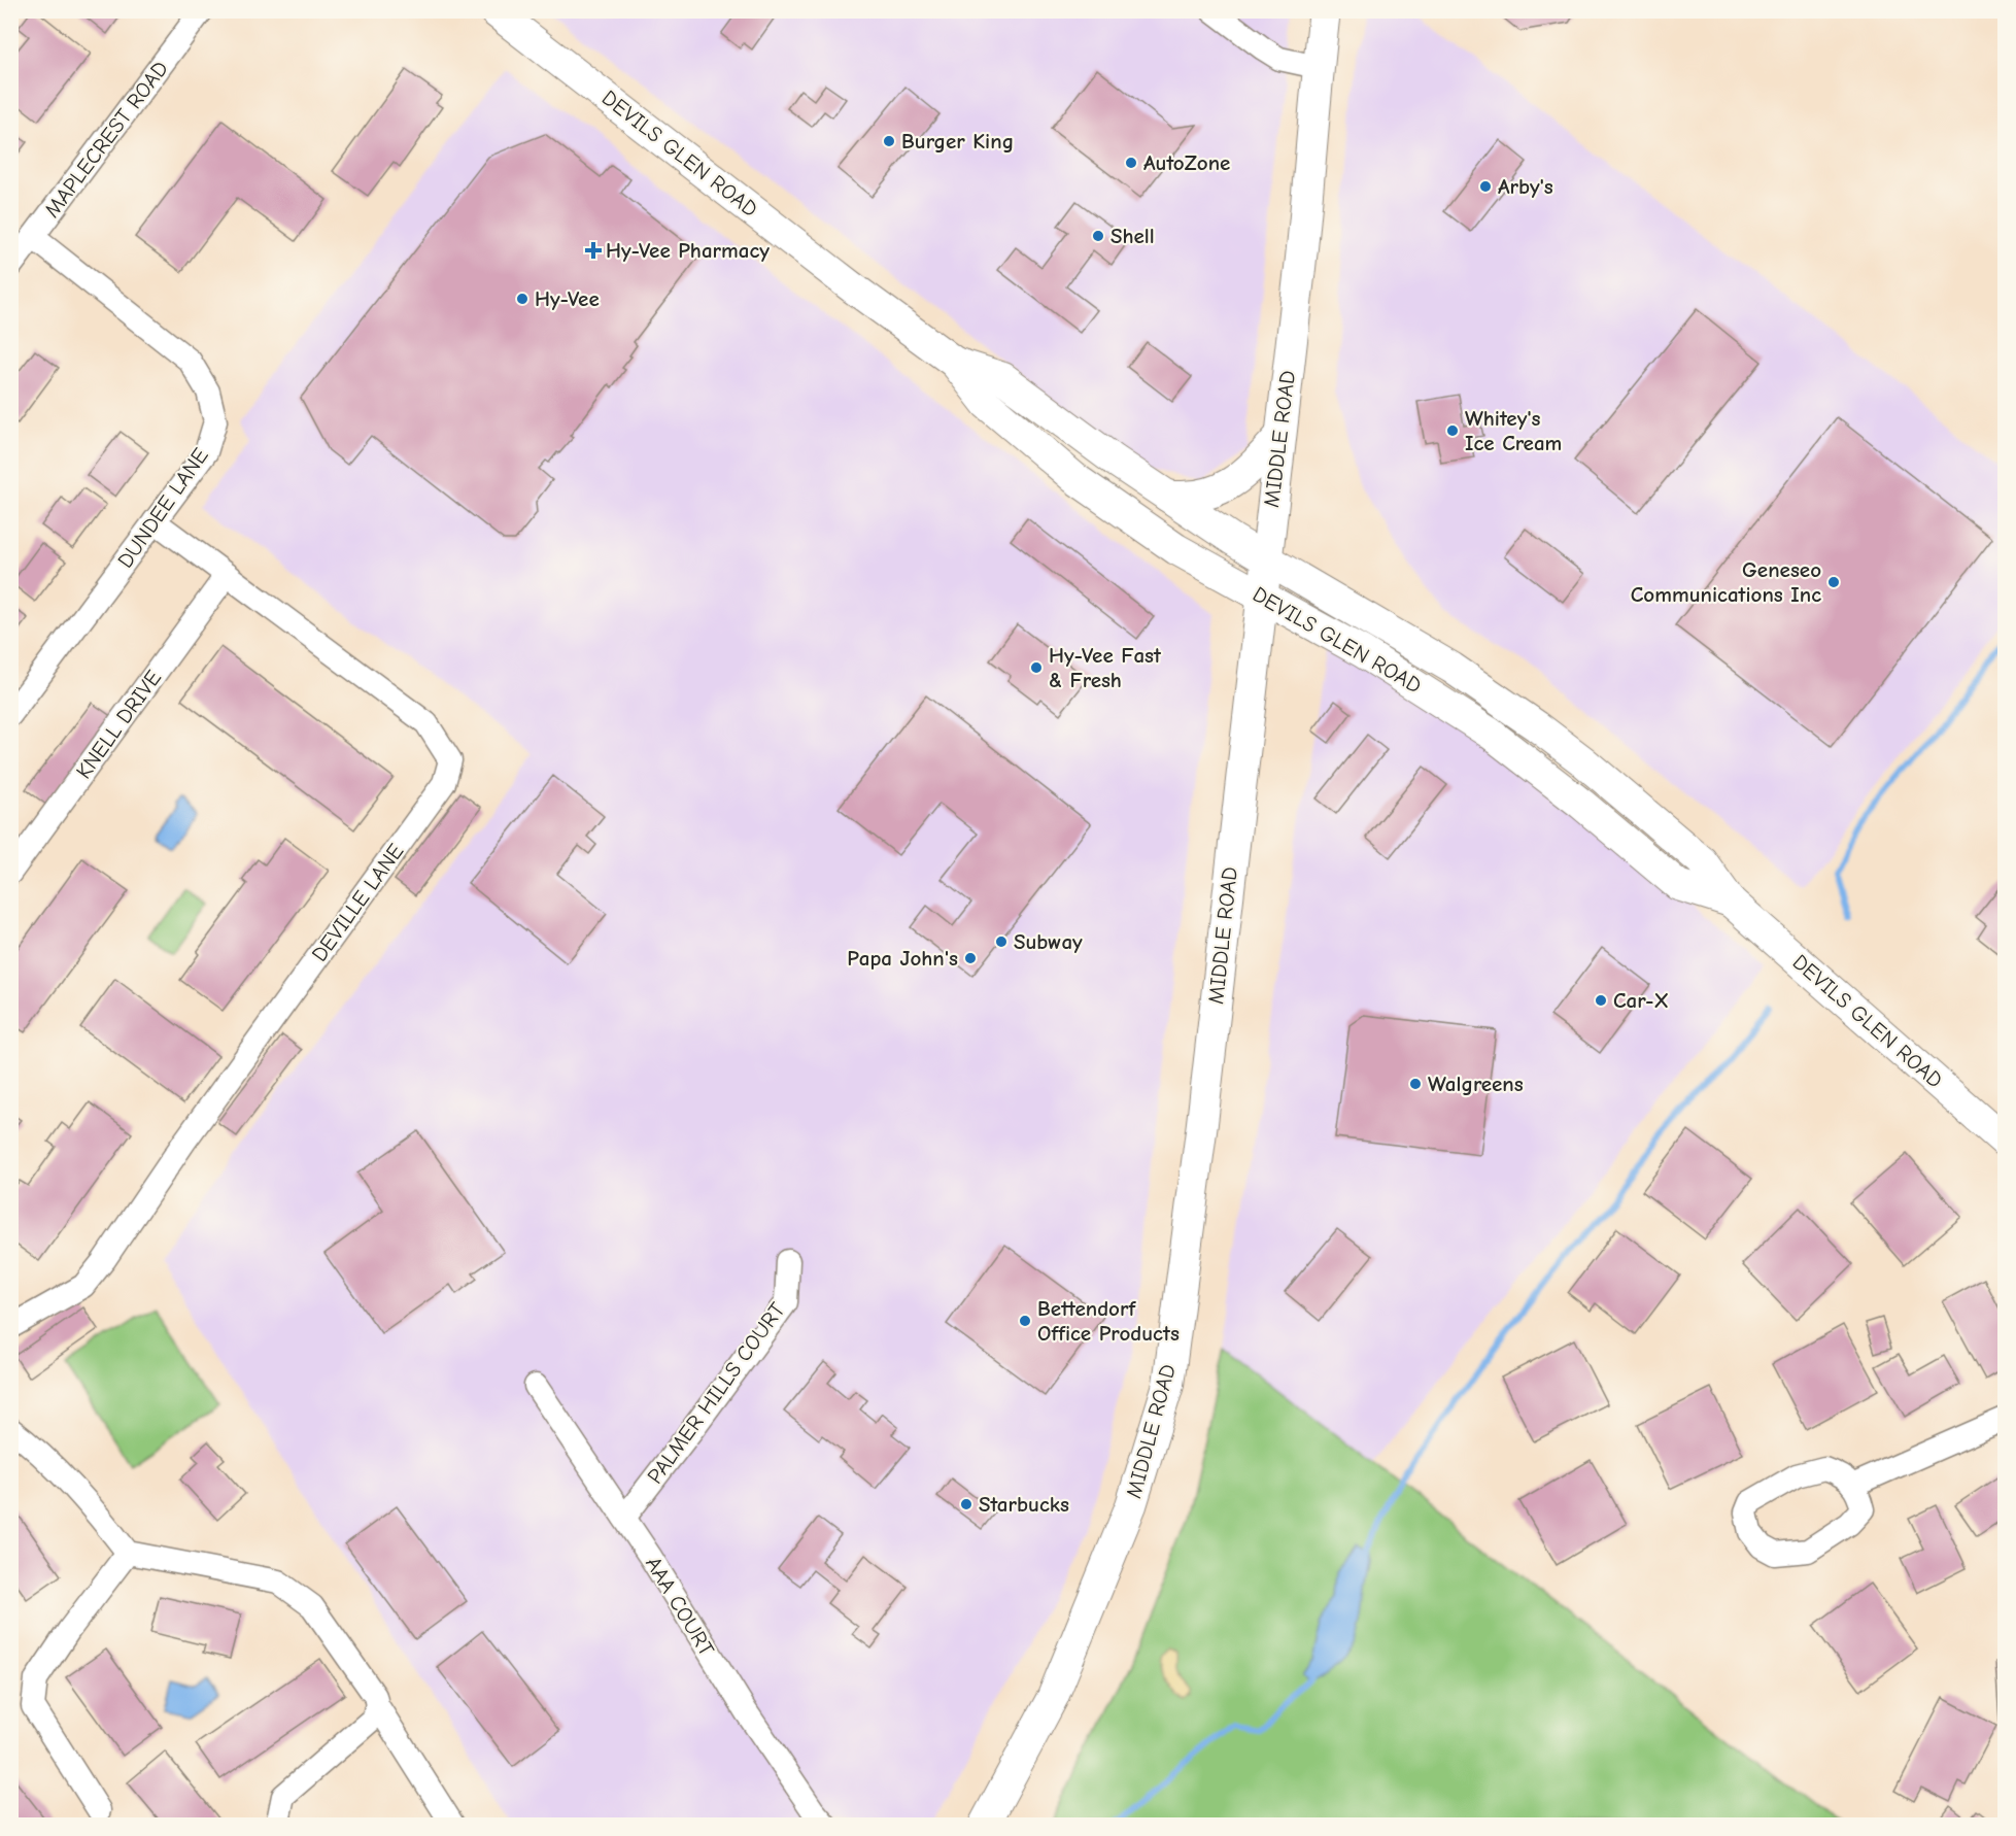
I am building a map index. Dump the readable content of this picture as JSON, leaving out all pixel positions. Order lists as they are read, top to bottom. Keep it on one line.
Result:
{"streets":{"main road":["DEVILS GLEN ROAD","MIDDLE ROAD"],"street":["MAPLECREST ROAD","DUNDEE LANE","KNELL DRIVE","DEVILLE LANE","PALMER HILLS COURT","AAA COURT"]},"crossings":[["MAPLECREST ROAD","DUNDEE LANE"],["DEVILS GLEN ROAD","MIDDLE ROAD"],["DUNDEE LANE","DEVILLE LANE"],["KNELL DRIVE","DEVILLE LANE"],["PALMER HILLS COURT","AAA COURT"]],"places":{"other":["Burger King","AutoZone","Arby's","Shell","Hy-Vee","Whitey's Ice Cream","Geneseo Communications Inc","Hy-Vee Fast & Fresh","Subway","Papa John's","Car-X","Walgreens","Bettendorf Office Products","Starbucks"],"health":["Hy-Vee Pharmacy"]}}
